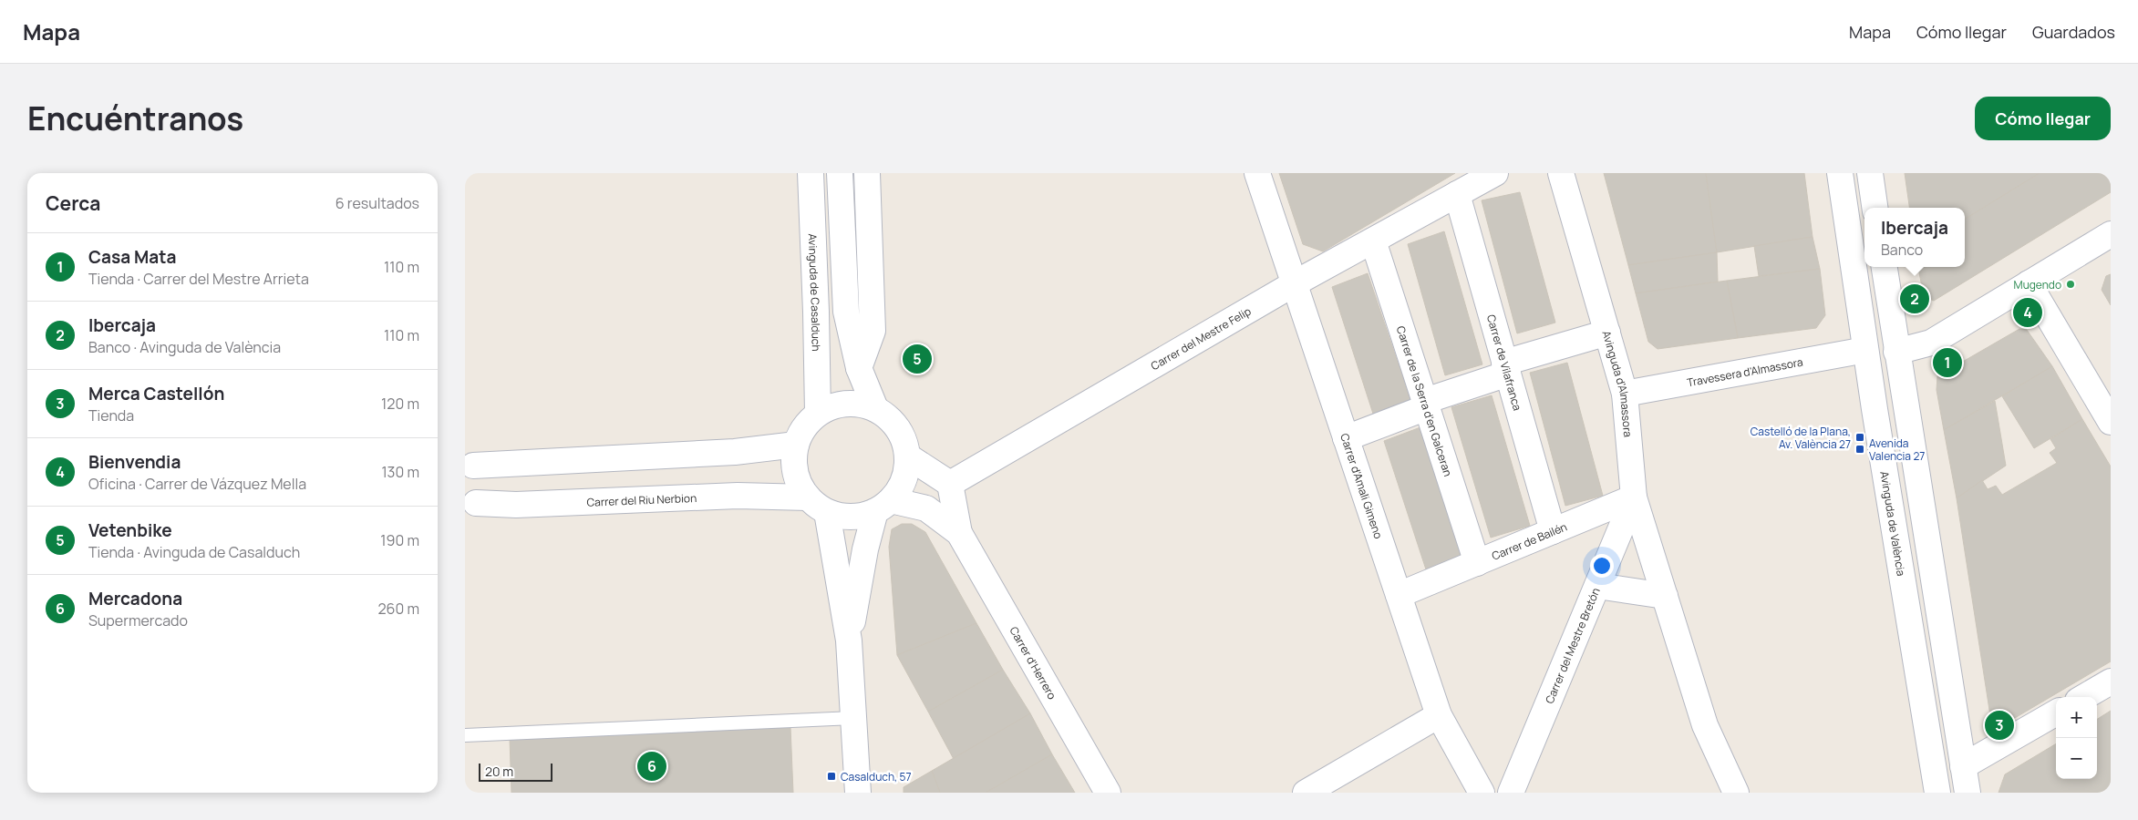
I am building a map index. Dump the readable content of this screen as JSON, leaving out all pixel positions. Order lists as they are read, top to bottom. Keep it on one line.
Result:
{"streets":{"street":["Avinguda de Casalduch","Carrer del Mestre Felip","Carrer de Vilafranca","Travessera d'Almassora","Avinguda d'Almassora","Carrer de la Serra d'en Galceran","Carrer d'Amali Gimeno","Carrer del Riu Nerbion","Avinguda de València","Carrer de Bailén","Carrer del Mestre Bretón","Carrer d'Herrero"]},"crossings":[["Avinguda de Casalduch","Carrer del Riu Nerbion"],["Avinguda de Casalduch","Carrer d'Herrero"],["Carrer del Mestre Felip","Carrer de Vilafranca"],["Carrer del Mestre Felip","Carrer de la Serra d'en Galceran"],["Carrer del Mestre Felip","Carrer d'Amali Gimeno"],["Carrer del Mestre Felip","Carrer d'Herrero"],["Carrer de Vilafranca","Carrer de Bailén"],["Travessera d'Almassora","Avinguda d'Almassora"],["Travessera d'Almassora","Avinguda de València"],["Avinguda d'Almassora","Carrer de Bailén"],["Avinguda d'Almassora","Carrer del Mestre Bretón"],["Carrer de la Serra d'en Galceran","Carrer de Bailén"],["Carrer d'Amali Gimeno","Carrer de Bailén"],["Carrer del Riu Nerbion","Carrer d'Herrero"],["Carrer de Bailén","Carrer del Mestre Bretón"]],"places":{"other":["Mugendo"],"transit":["Castelló de la Plana, Av. València 27","Avenida Valencia 27","Casalduch, 57"]},"scale_bar":"20 m","page":{"header":"Mapa","nav":["Mapa","Cómo llegar","Guardados"],"title":"Encuéntranos","buttons":"Cómo llegar","heading":["Cerca","6 resultados"],"popup":["Ibercaja","Banco"],"list":[{"mark":"1","name":"Casa Mata","note":"Tienda · Carrer del Mestre Arrieta","value":"110 m"},{"mark":"2","name":"Ibercaja","note":"Banco · Avinguda de València","value":"110 m"},{"mark":"3","name":"Merca Castellón","note":"Tienda","value":"120 m"},{"mark":"4","name":"Bienvendia","note":"Oficina · Carrer de Vázquez Mella","value":"130 m"},{"mark":"5","name":"Vetenbike","note":"Tienda · Avinguda de Casalduch","value":"190 m"},{"mark":"6","name":"Mercadona","note":"Supermercado","value":"260 m"}],"pins":["2","4","5","1","3","6"],"map_buttons":["+","−"],"scale":"20 m"}}
